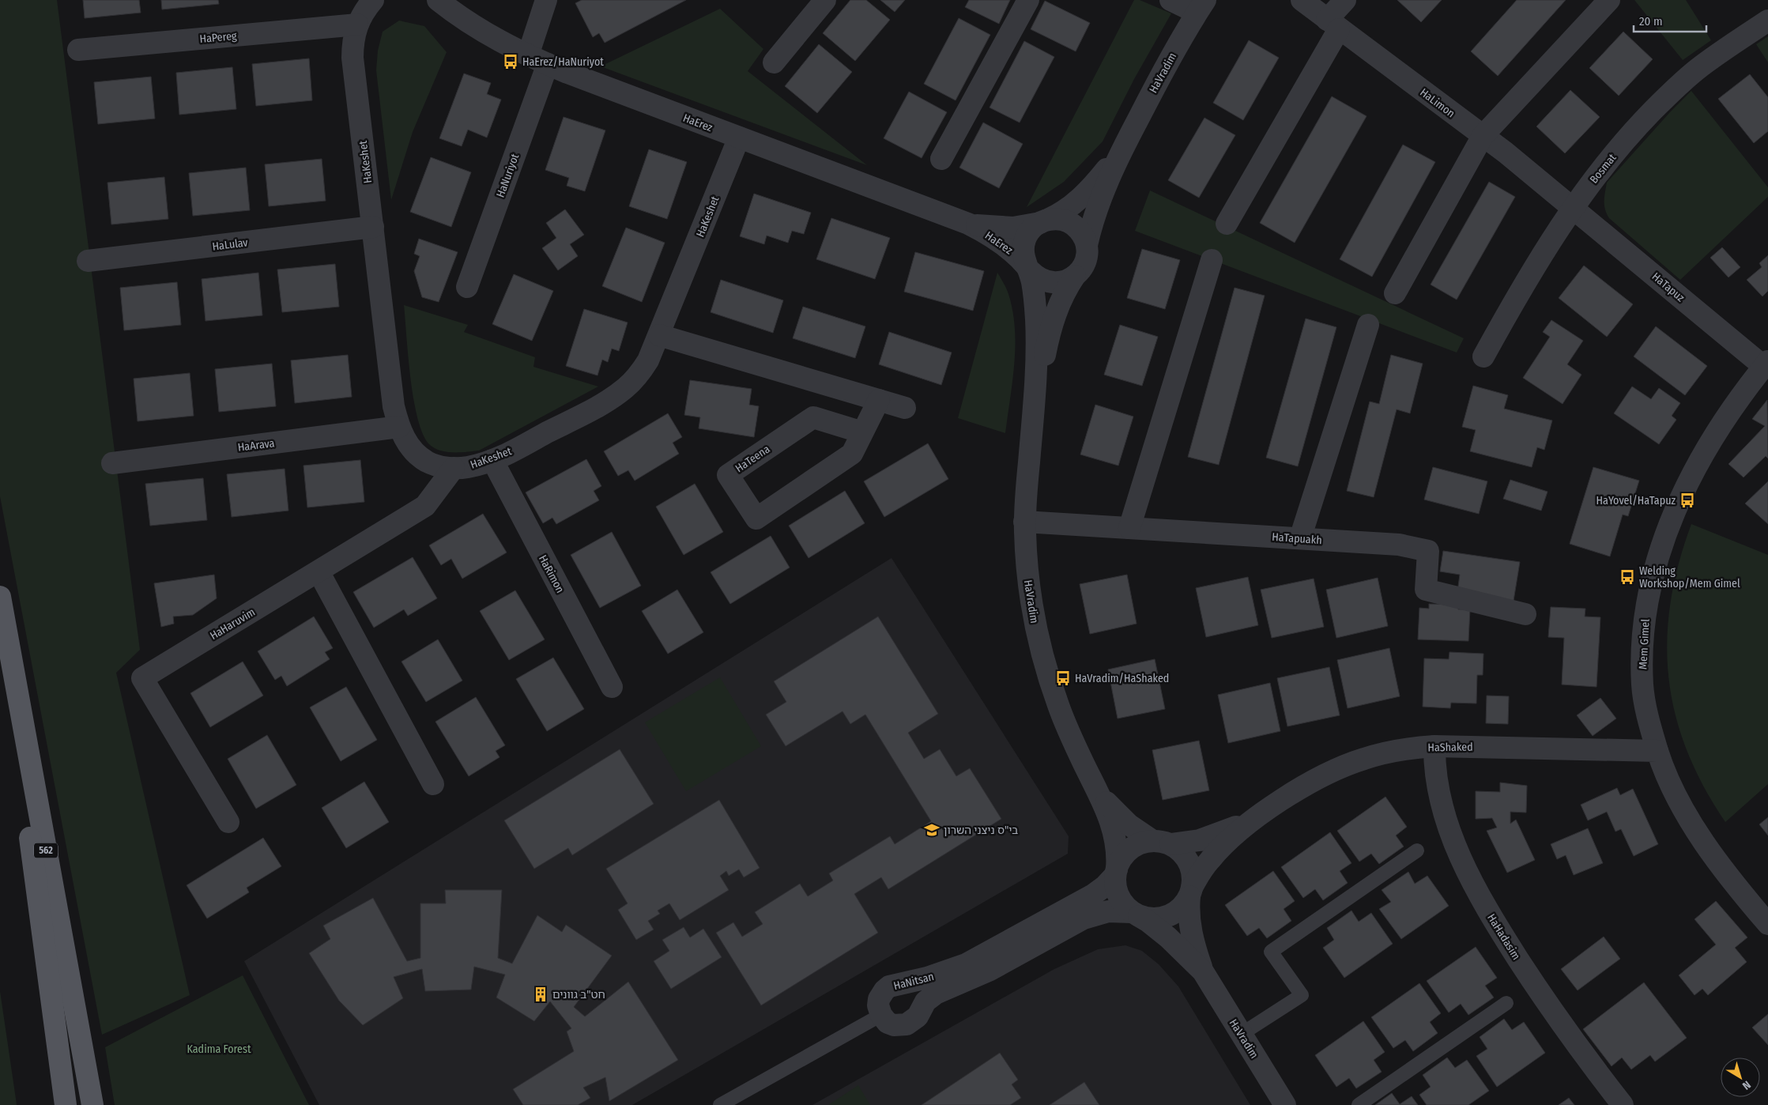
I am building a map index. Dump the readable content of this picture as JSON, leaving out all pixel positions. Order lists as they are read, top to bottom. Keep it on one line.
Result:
{"streets":{"main road":["562"],"street":["HaPereg","HaVradim","HaLimon","HaErez","HaKeshet","Bosmat","HaNuriyot","HaLulav","HaTapuz","HaArava","HaTeena","HaTapuakh","HaRimon","HaHaruvim","Mem Gimel","HaShaked","HaHadasim","HaNitsan"]},"crossings":[["HaPereg","HaKeshet"],["HaVradim","HaErez"],["HaVradim","HaTapuakh"],["HaVradim","HaShaked"],["HaVradim","HaNitsan"],["HaLimon","Bosmat"],["HaLimon","HaTapuz"],["HaErez","HaKeshet"],["HaErez","HaNuriyot"],["HaKeshet","HaLulav"],["HaKeshet","HaArava"],["HaKeshet","HaRimon"],["HaKeshet","HaHaruvim"],["Bosmat","HaTapuz"],["HaTapuz","Mem Gimel"],["Mem Gimel","HaShaked"],["HaShaked","HaHadasim"],["HaShaked","HaNitsan"]],"parks":["Kadima Forest"],"places":{"bus stop":["HaErez/HaNuriyot","HaYovel/HaTapuz","Welding Workshop/Mem Gimel","HaVradim/HaShaked"],"school or university":["בי\"ס ניצני השרון"],"building":["חט\"ב גוונים"]},"scale_bar":"20 m","north":"bottom right"}
